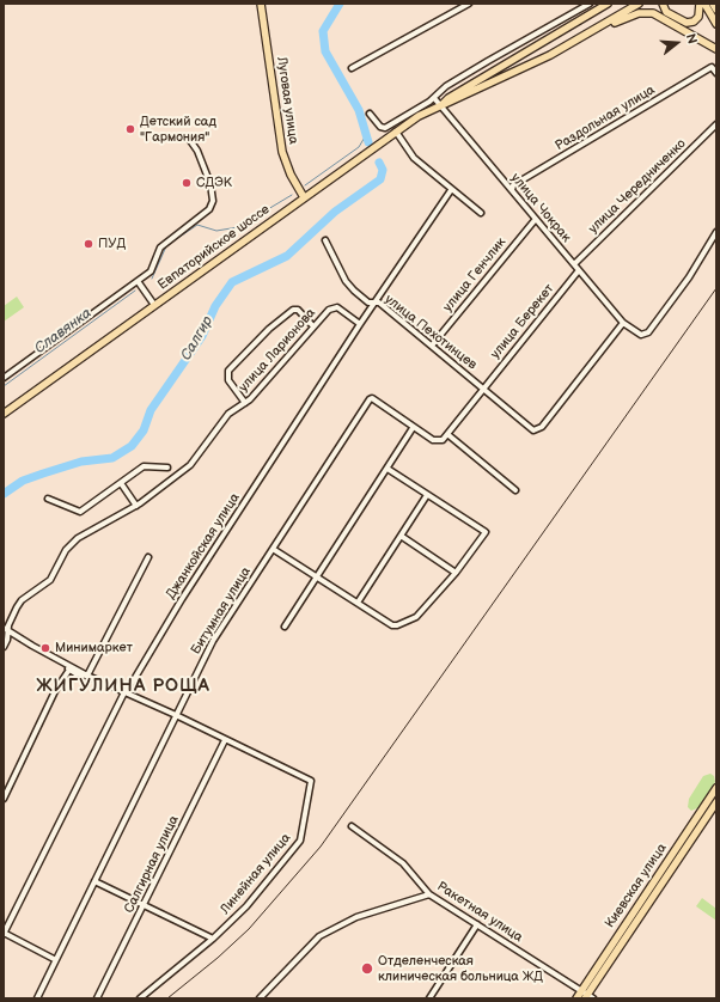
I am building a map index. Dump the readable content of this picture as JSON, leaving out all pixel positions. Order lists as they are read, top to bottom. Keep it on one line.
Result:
{"streets":{"main road":["Луговая улица","Евпаторийское шоссе","Киевская улица"],"street":["Раздольная улица","улица Чередниченко","улица Чокрак","улица Генчлик","улица Берекет","улица Пехотинцев","улица Ларионова","Джанкойская улица","Битумная улица","Салгирная улица","Линейная улица","Ракетная улица"]},"crossings":[["Луговая улица","Евпаторийское шоссе"],["Раздольная улица","улица Чокрак"],["улица Чередниченко","улица Чокрак"],["улица Чокрак","Евпаторийское шоссе"],["улица Чокрак","улица Генчлик"],["улица Чокрак","улица Берекет"],["улица Чокрак","улица Пехотинцев"],["улица Генчлик","улица Пехотинцев"],["улица Берекет","улица Пехотинцев"],["улица Берекет","Битумная улица"],["улица Пехотинцев","Джанкойская улица"],["улица Ларионова","Джанкойская улица"],["Салгирная улица","Линейная улица"],["Киевская улица","Ракетная улица"]],"districts":["ЖИГУЛИНА РОЩА"],"water":["Славянка","Салгир"],"places":["Детский сад \"Гармония\"","СДЭК","ПУД","Минимаркет","Отделенческая клиническая больница ЖД"],"north":"right"}
